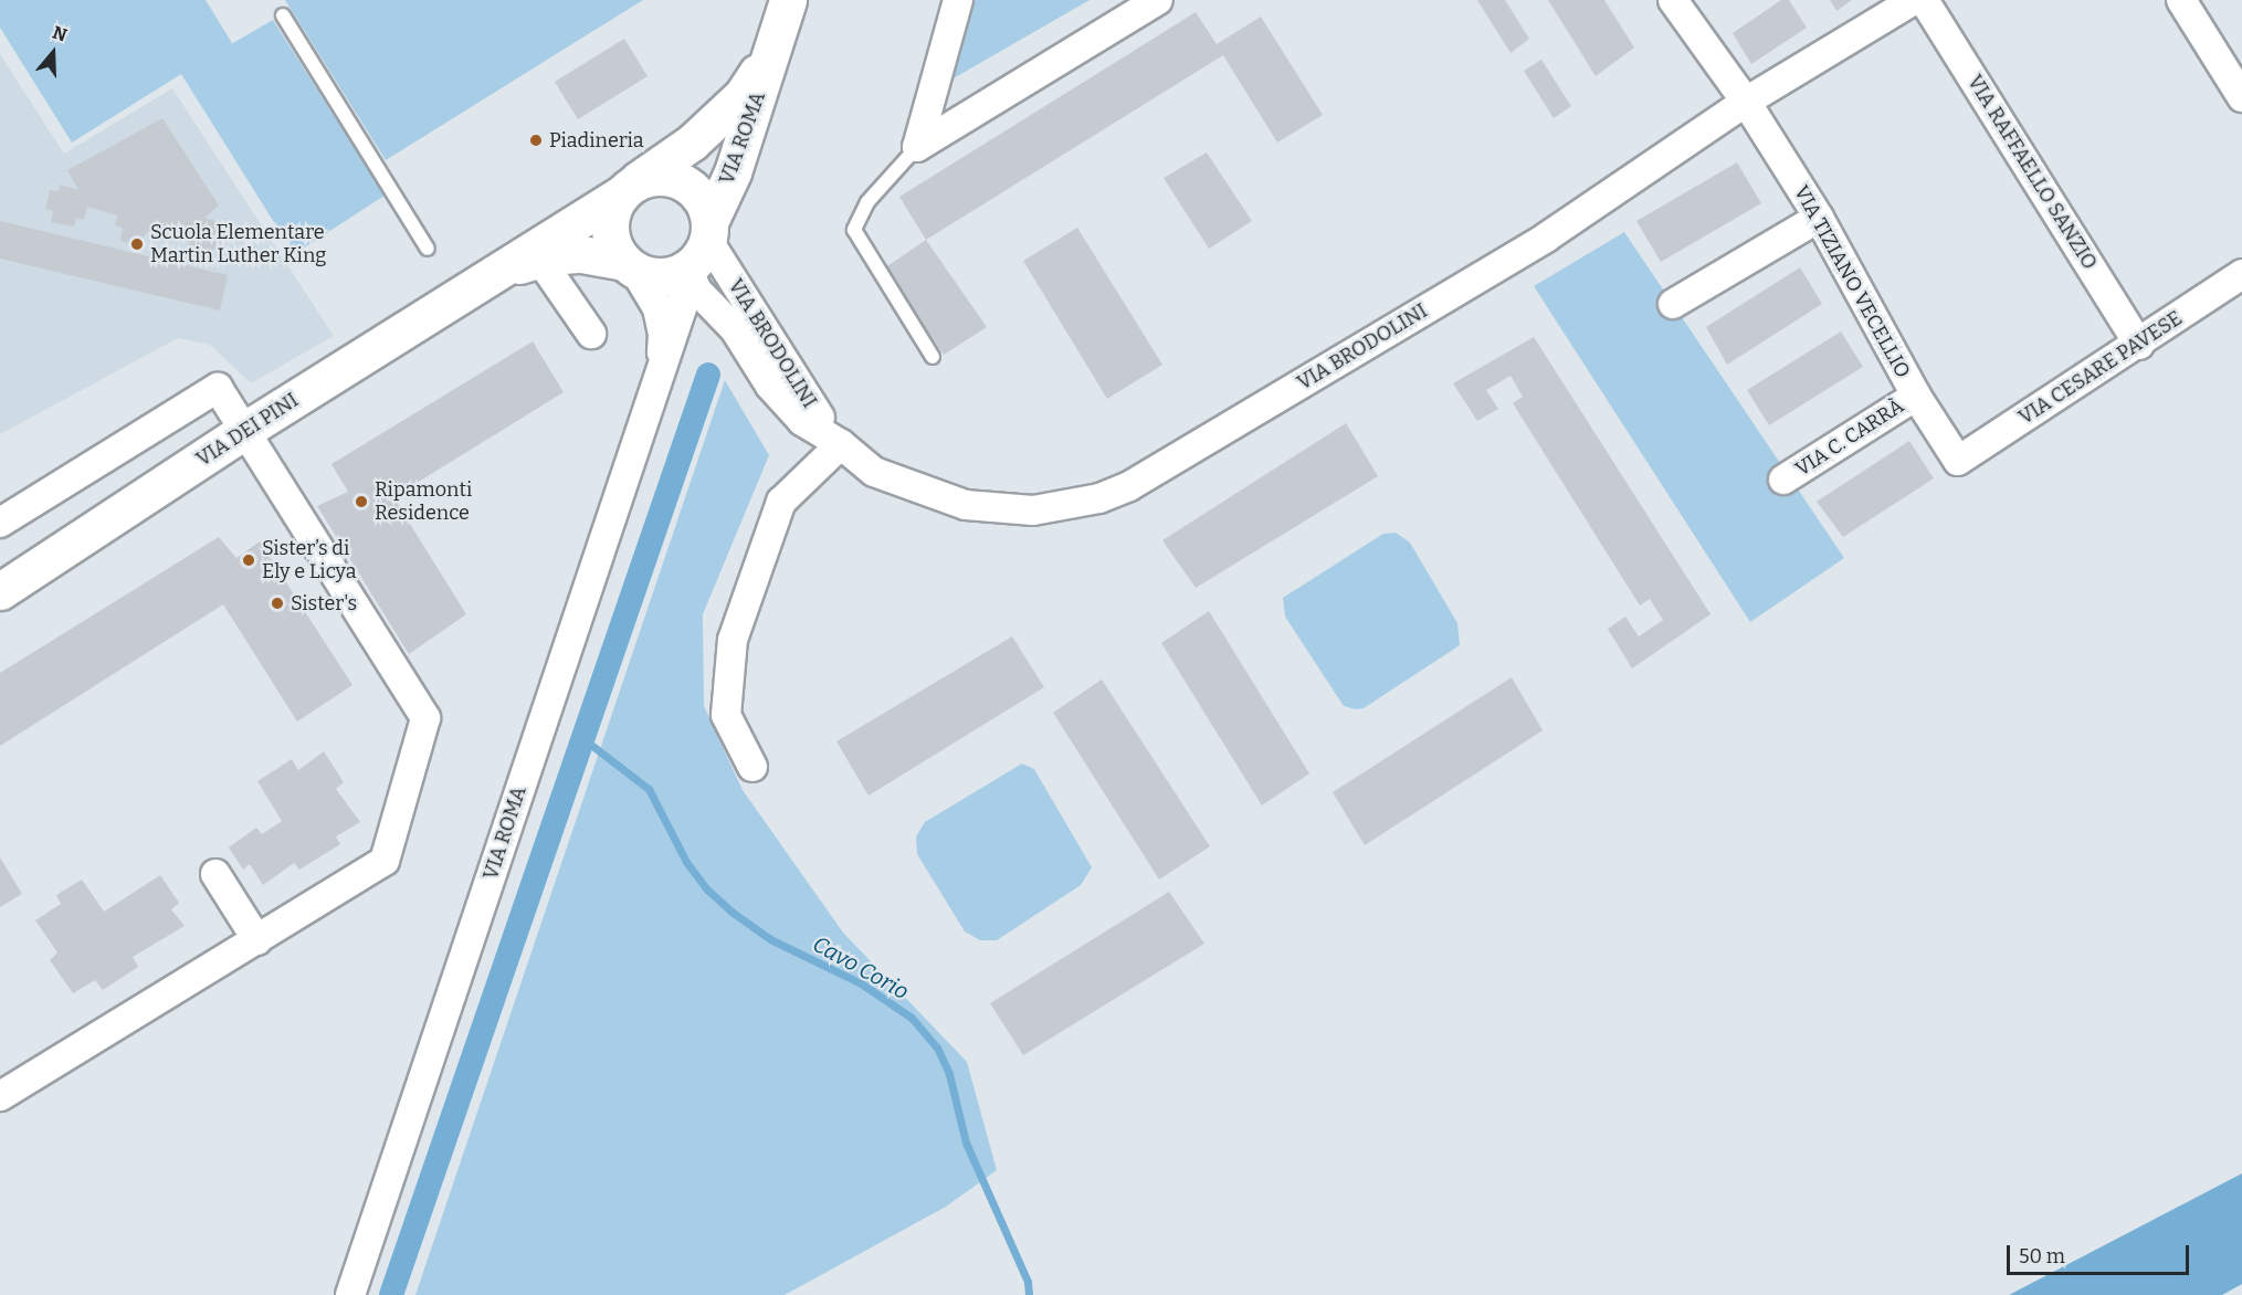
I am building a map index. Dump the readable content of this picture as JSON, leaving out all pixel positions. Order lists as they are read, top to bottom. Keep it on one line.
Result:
{"streets":{"street":["VIA ROMA","VIA RAFFAELLO SANZIO","VIA TIZIANO VECELLIO","VIA BRODOLINI","VIA CESARE PAVESE","VIA DEI PINI","VIA C. CARRÀ"]},"crossings":[["VIA ROMA","VIA BRODOLINI"],["VIA ROMA","VIA DEI PINI"],["VIA RAFFAELLO SANZIO","VIA CESARE PAVESE"],["VIA TIZIANO VECELLIO","VIA BRODOLINI"],["VIA TIZIANO VECELLIO","VIA CESARE PAVESE"],["VIA TIZIANO VECELLIO","VIA C. CARRÀ"],["VIA BRODOLINI","VIA DEI PINI"]],"water":["Cavo Corio"],"places":["Piadineria","Scuola Elementare Martin Luther King","Ripamonti Residence","Sister’s di Ely e Licya","Sister's"],"scale_bar":"50 m","north":"top"}
